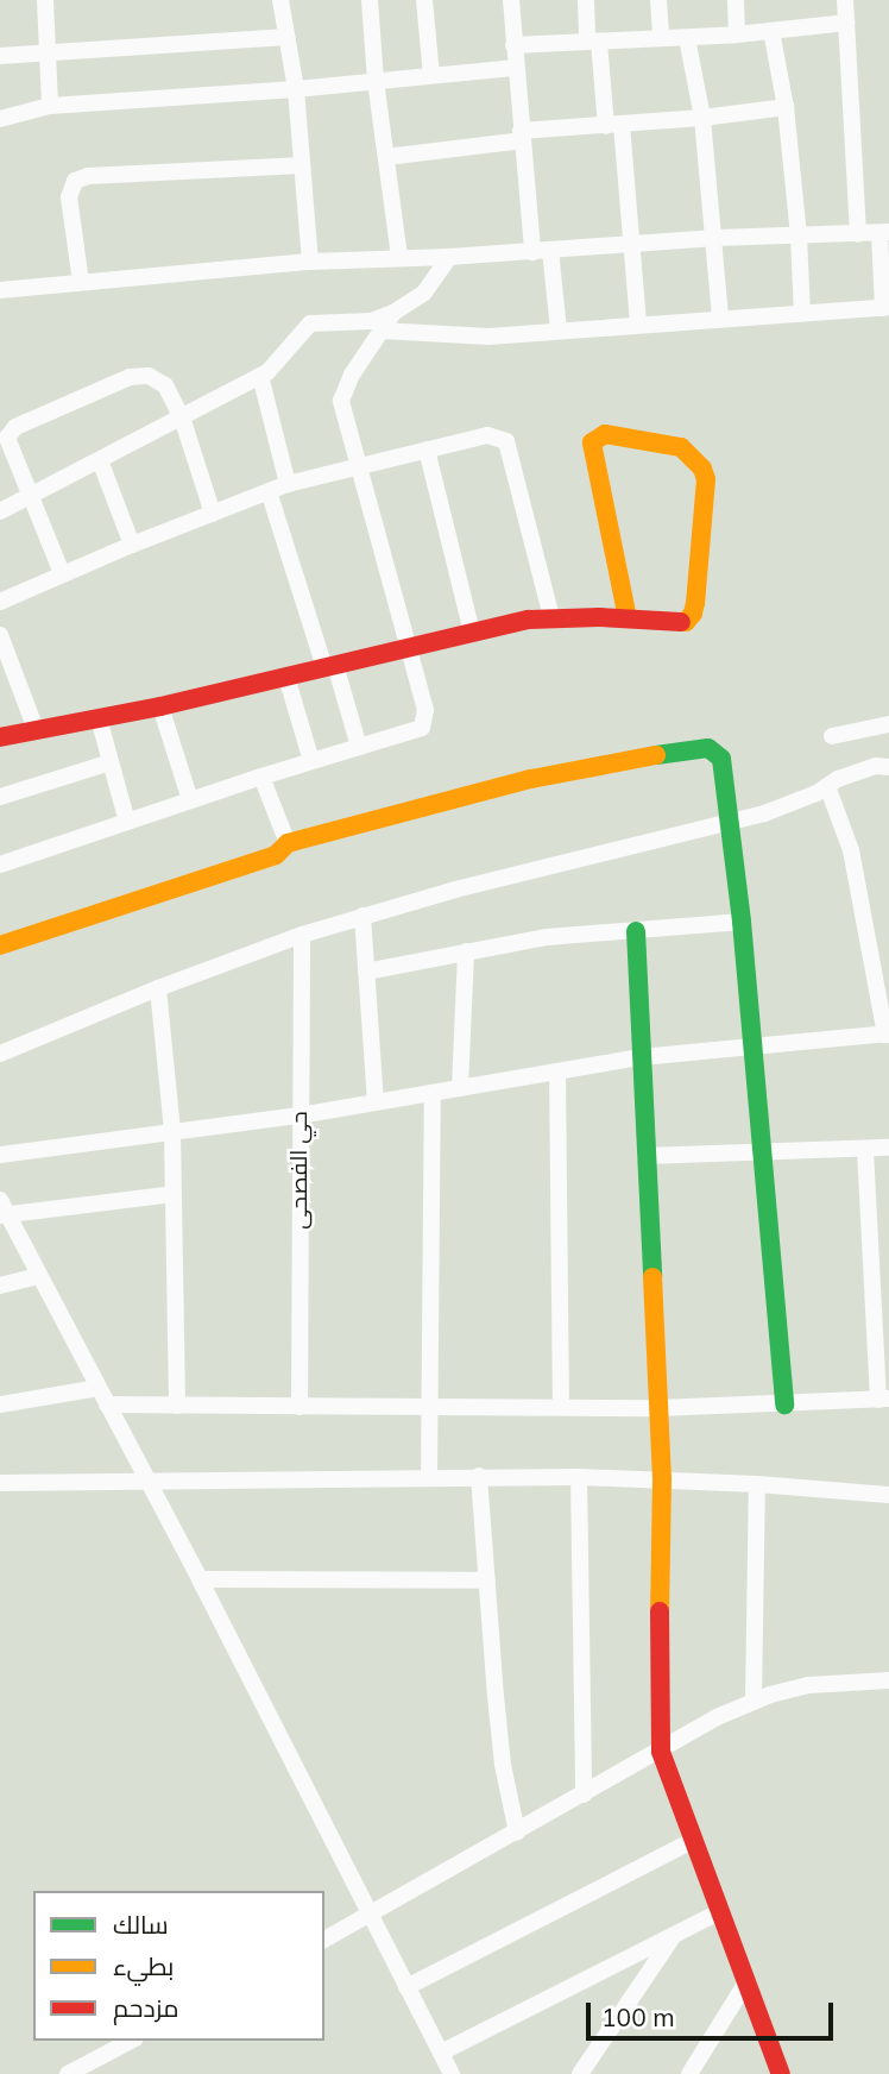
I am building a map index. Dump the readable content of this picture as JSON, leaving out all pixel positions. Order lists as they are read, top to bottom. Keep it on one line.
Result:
{"streets":{"street":["حي الفصحى"]},"legend":["سالك","بطيء","مزدحم"],"scale_bar":"100 m"}
